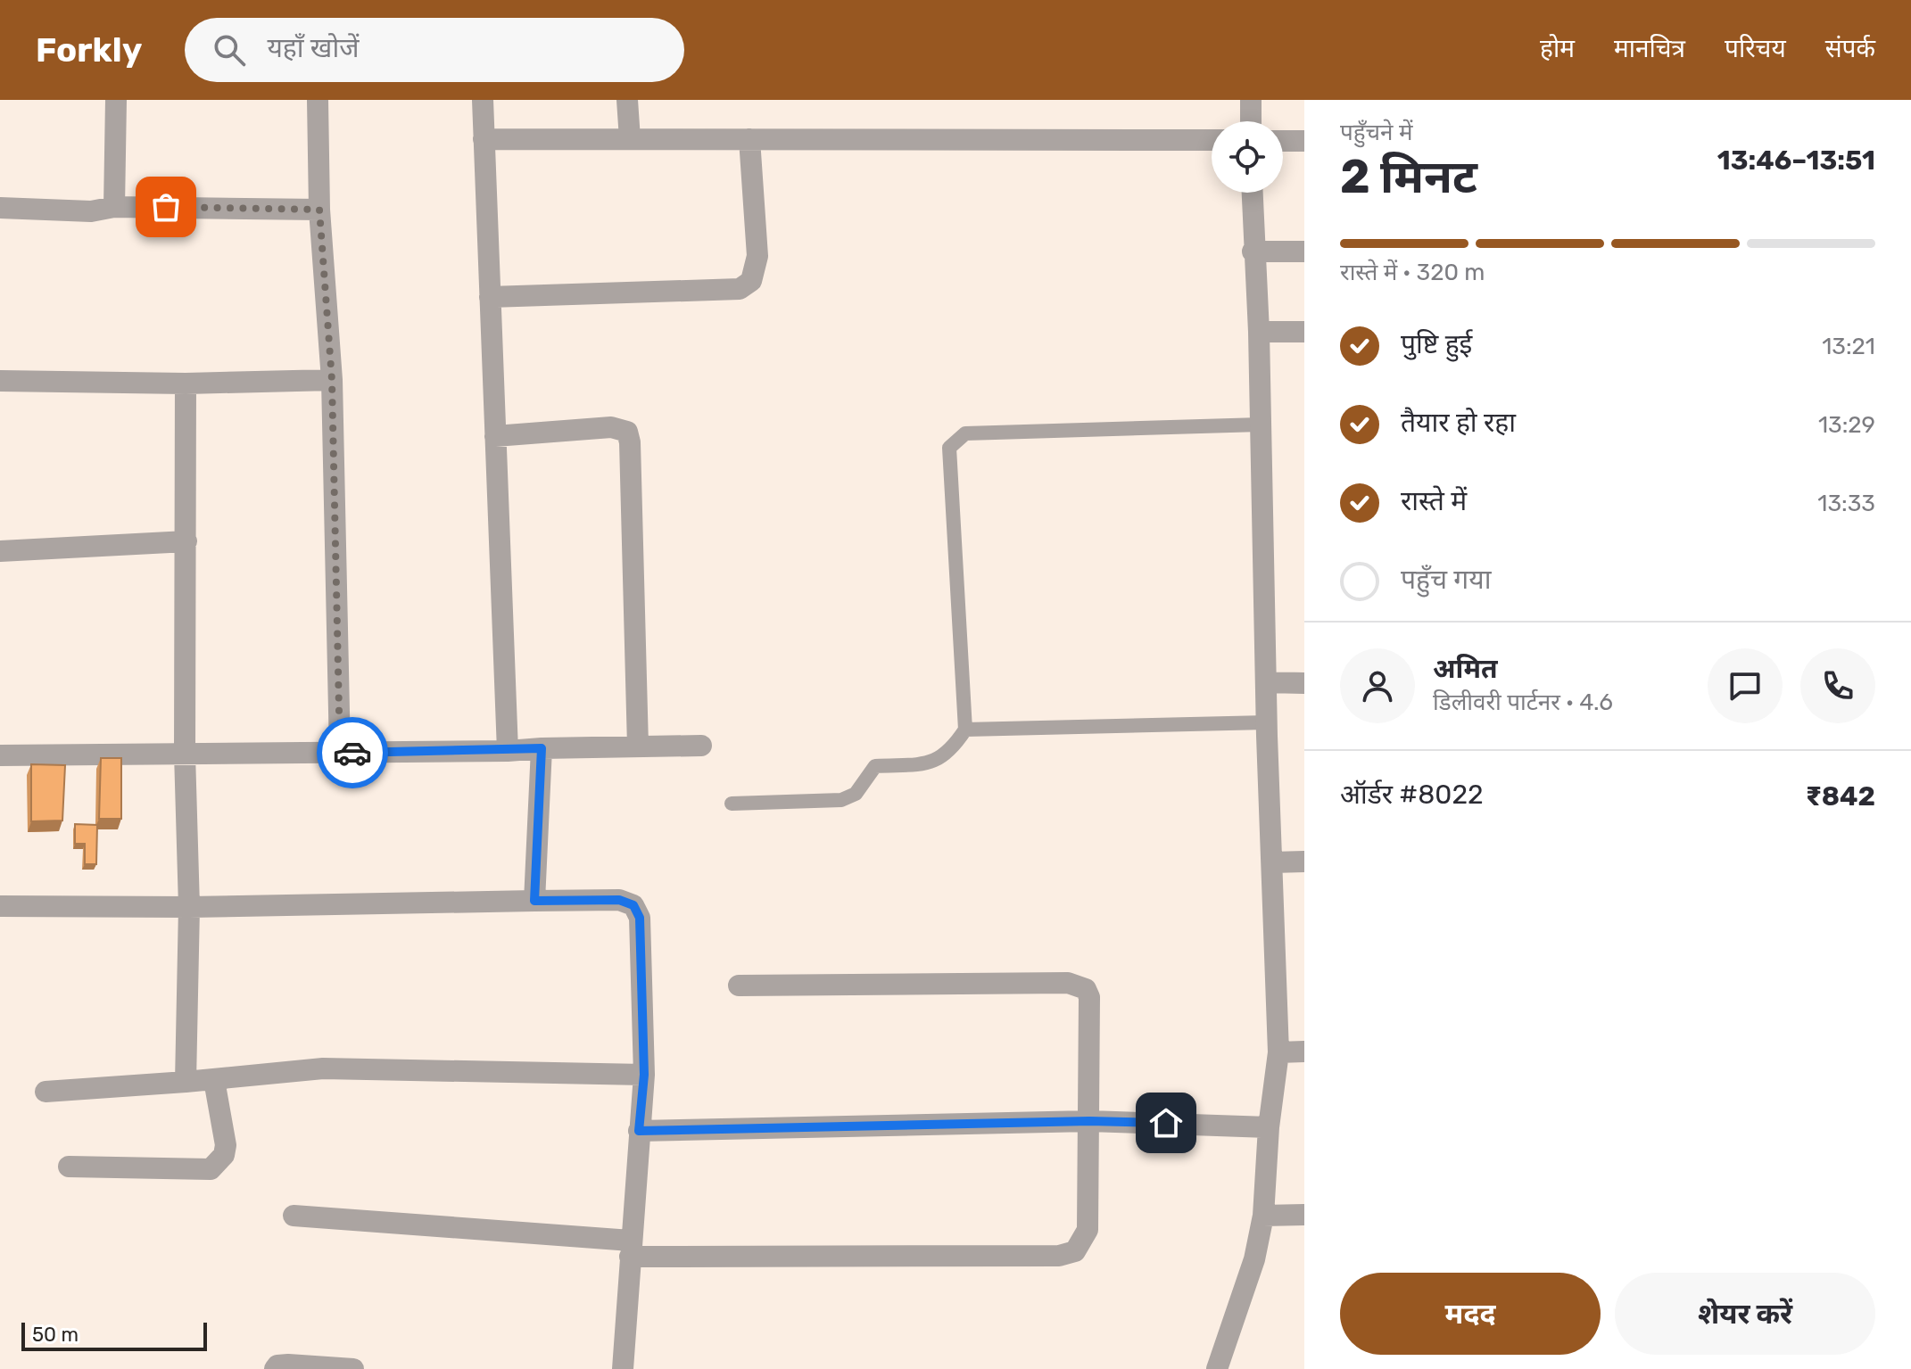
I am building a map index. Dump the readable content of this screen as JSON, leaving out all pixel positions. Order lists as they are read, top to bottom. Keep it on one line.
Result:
{"scale_bar":"50 m","page":{"header":"Forkly","search":"यहाँ खोजें","nav":["होम","मानचित्र","परिचय","संपर्क"],"heading":["2 मिनट","पहुँचने में","13:46–13:51"],"panel":["अमित","डिलीवरी पार्टनर · 4.6","ऑर्डर #8022","₹842"],"bar":"रास्ते में · 320 m","list":[["पुष्टि हुई","13:21"],["तैयार हो रहा","13:29"],["रास्ते में","13:33"],"पहुँच गया"],"buttons":["मदद","शेयर करें"],"scale":"50 m"}}
